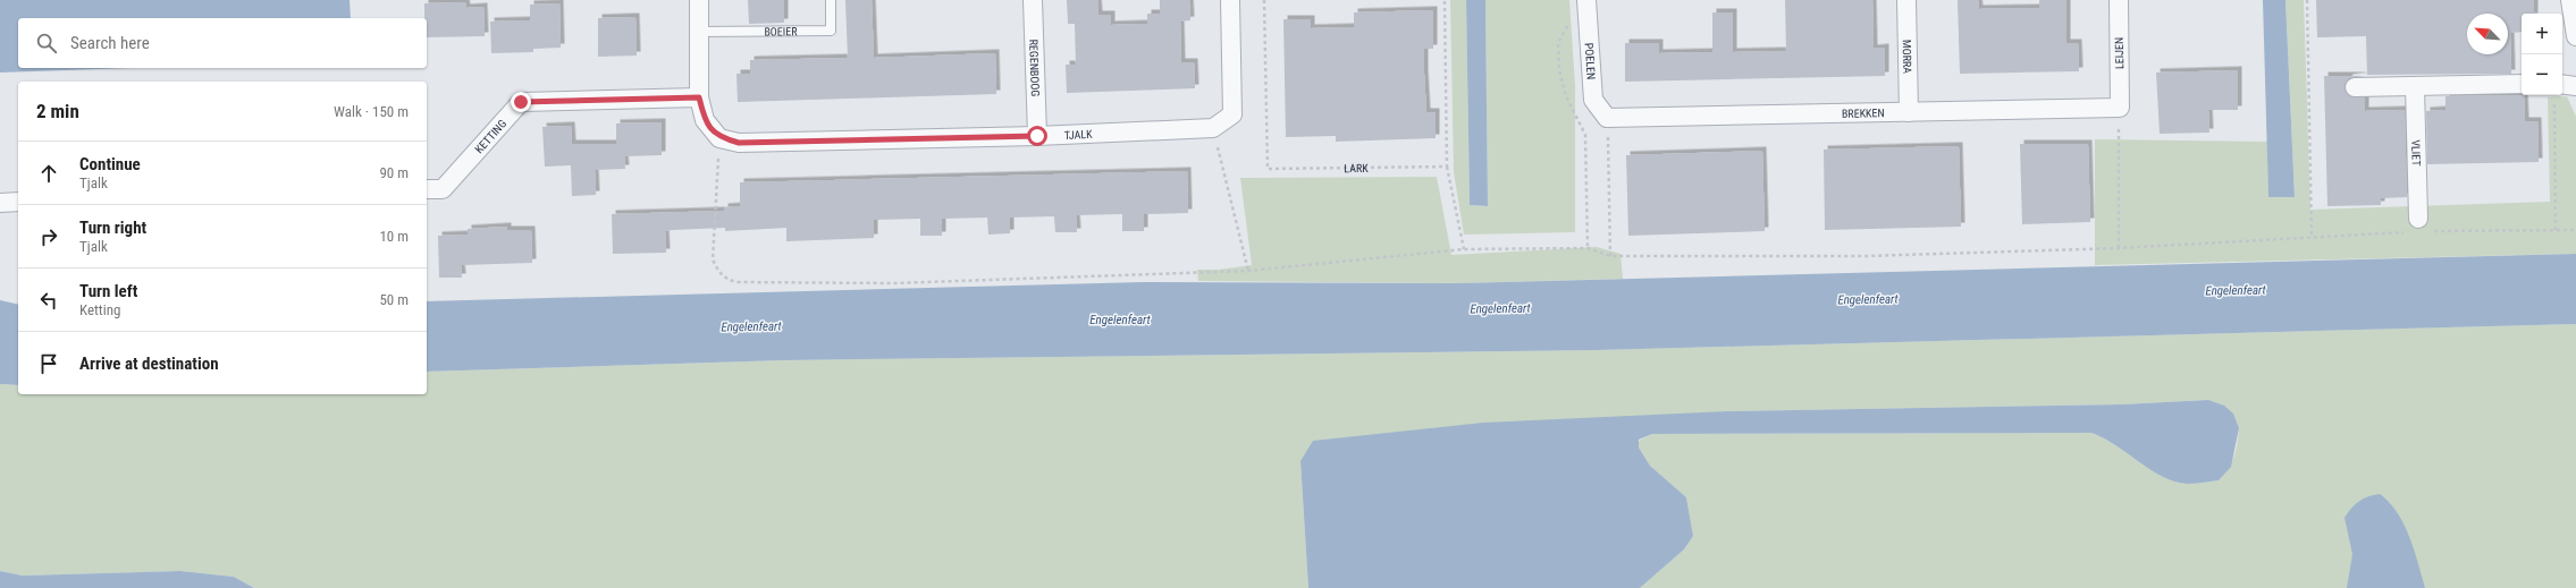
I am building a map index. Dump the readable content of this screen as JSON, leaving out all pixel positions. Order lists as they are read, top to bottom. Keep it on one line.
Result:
{"streets":{"street":["LEIJEN","MORRA","POELEN","REGENBOOG","BREKKEN","TJALK","KETTING","VLIET"],"lane":["BOEIER"],"path":["LARK"]},"crossings":[["LEIJEN","BREKKEN"],["MORRA","BREKKEN"],["POELEN","BREKKEN"],["REGENBOOG","TJALK"]],"water":["Engelenfeart"],"north":"top left","page":{"map_buttons":["+","−"],"search":"Search here","heading":["2 min","Walk · 150 m"],"list":[["Continue","Tjalk","90 m"],["Turn right","Tjalk","10 m"],["Turn left","Ketting","50 m"],"Arrive at destination"]}}
